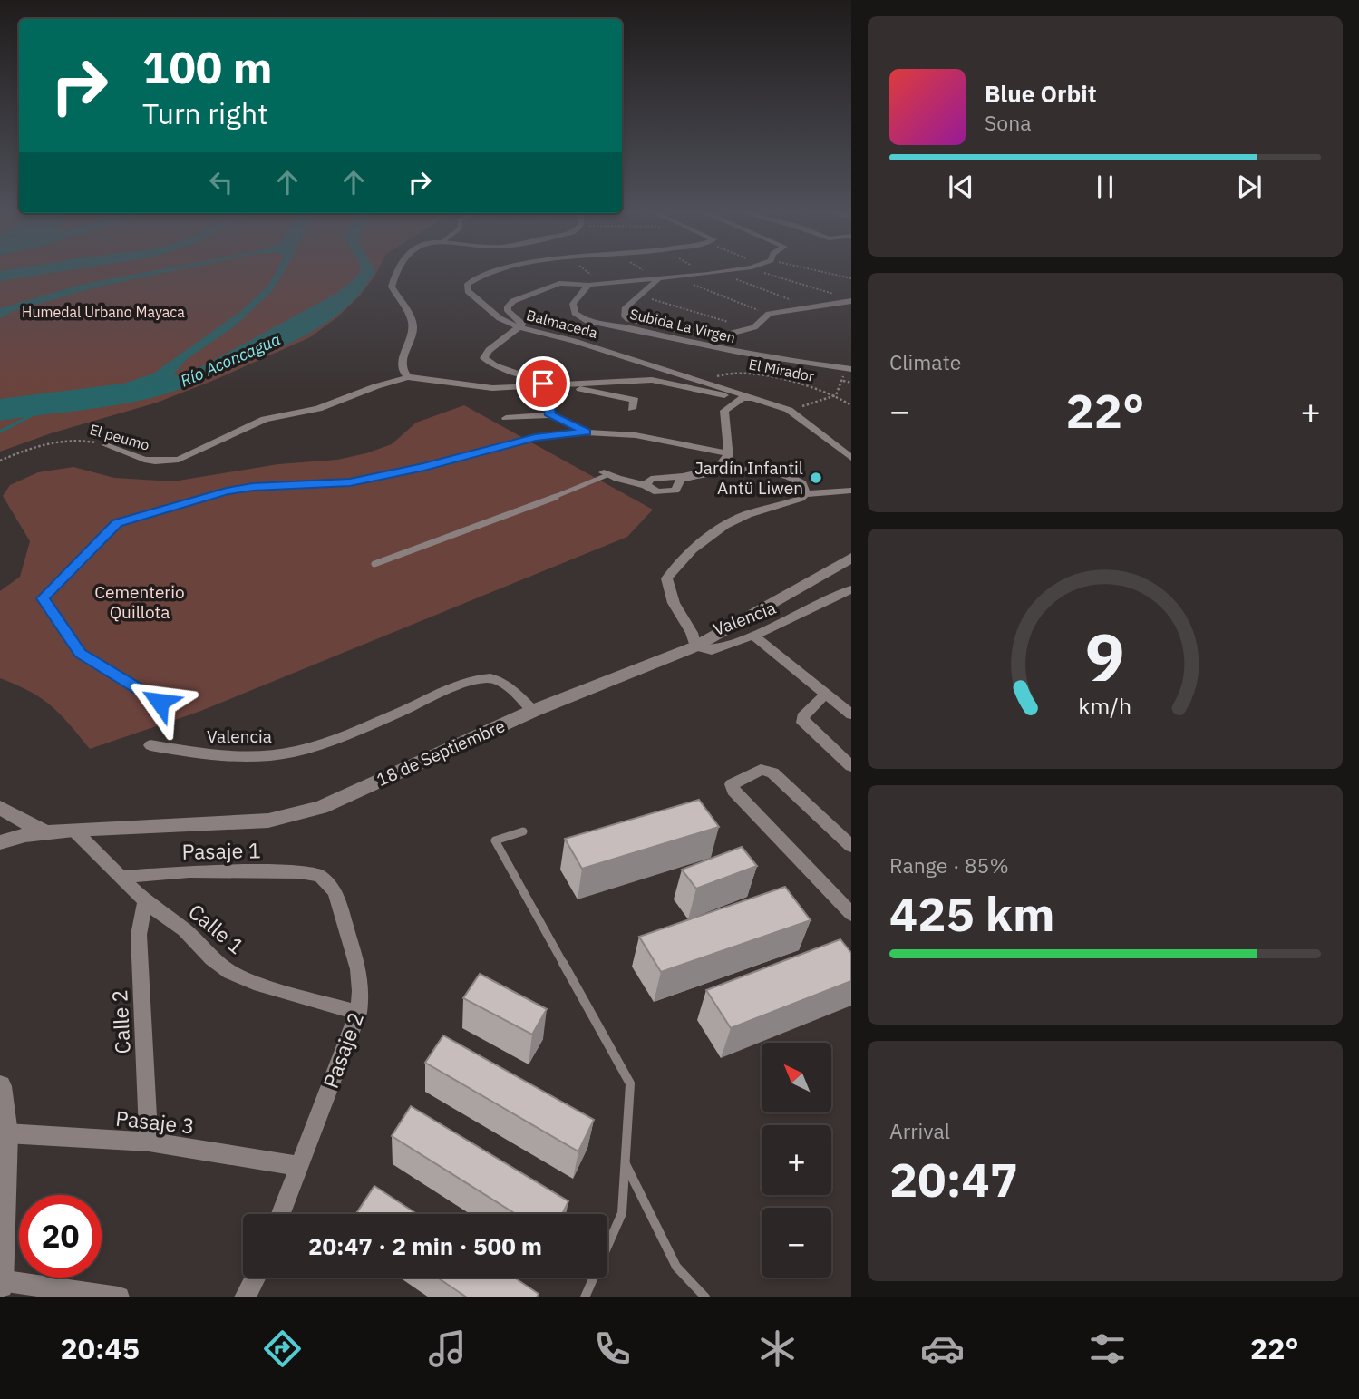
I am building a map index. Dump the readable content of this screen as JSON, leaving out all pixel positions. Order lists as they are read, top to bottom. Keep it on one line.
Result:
{"streets":{"street":["Balmaceda","Subida La Virgen","El peumo","Valencia","18 de Septiembre","Pasaje 1","Calle 1","Calle 2","Pasaje 2","Pasaje 3"],"path":["El Mirador"]},"crossings":[["Balmaceda","El Mirador"],["Valencia","18 de Septiembre"],["18 de Septiembre","Calle 1"],["Pasaje 1","Calle 1"],["Pasaje 1","Pasaje 2"],["Calle 1","Calle 2"],["Calle 1","Pasaje 2"],["Calle 2","Pasaje 3"],["Pasaje 2","Pasaje 3"]],"water":["Río Aconcagua"],"parks":["Humedal Urbano Mayaca","Cementerio Quillota"],"places":["Jardín Infantil Antü Liwen"],"north":"top left","page":{"turn":["100 m","Turn right"],"song":["Blue Orbit","Sona"],"tile":["Climate",["Range · 85%","425 km"],["Arrival","20:47"]],"heat":["−","22°","+"],"map_buttons":["+","−"],"limit":"20","trip":"20:47 · 2 min · 500 m","tabs":["20:45","22°"],"gauge":["9","km/h"]}}
